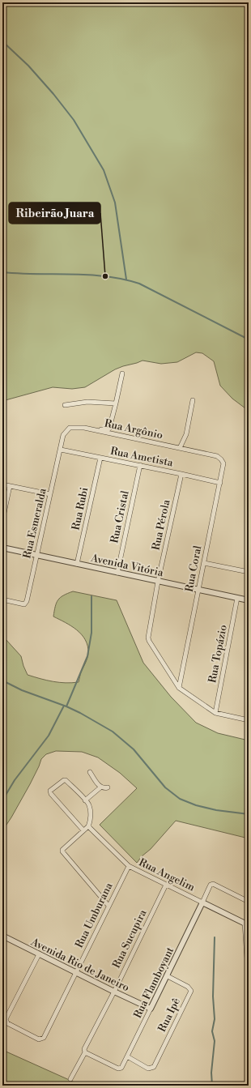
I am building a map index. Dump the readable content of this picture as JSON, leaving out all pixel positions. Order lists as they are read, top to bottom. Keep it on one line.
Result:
{"streets":{"street":["Rua Argônio","Rua Ametista","Rua Rubi","Rua Cristal","Rua Esmeralda","Rua Pérola","Avenida Vitória","Rua Coral","Rua Topázio","Rua Angelim","Rua Umburana","Rua Sucupira","Avenida Rio de Janeiro","Rua Flamboyant","Rua Ipê"]},"crossings":[["Rua Argônio","Rua Ametista"],["Rua Argônio","Rua Esmeralda"],["Rua Argônio","Rua Coral"],["Rua Ametista","Rua Rubi"],["Rua Ametista","Rua Cristal"],["Rua Ametista","Rua Esmeralda"],["Rua Ametista","Rua Pérola"],["Rua Ametista","Rua Coral"],["Rua Rubi","Avenida Vitória"],["Rua Cristal","Avenida Vitória"],["Rua Esmeralda","Avenida Vitória"],["Rua Pérola","Avenida Vitória"],["Rua Pérola","Rua Coral"],["Avenida Vitória","Rua Coral"],["Avenida Vitória","Rua Topázio"],["Rua Angelim","Rua Umburana"],["Rua Angelim","Rua Sucupira"],["Rua Angelim","Rua Flamboyant"],["Rua Umburana","Avenida Rio de Janeiro"],["Rua Sucupira","Avenida Rio de Janeiro"],["Rua Sucupira","Rua Flamboyant"],["Avenida Rio de Janeiro","Rua Flamboyant"],["Rua Flamboyant","Rua Ipê"]],"places":["Ribeirão Juara"]}
